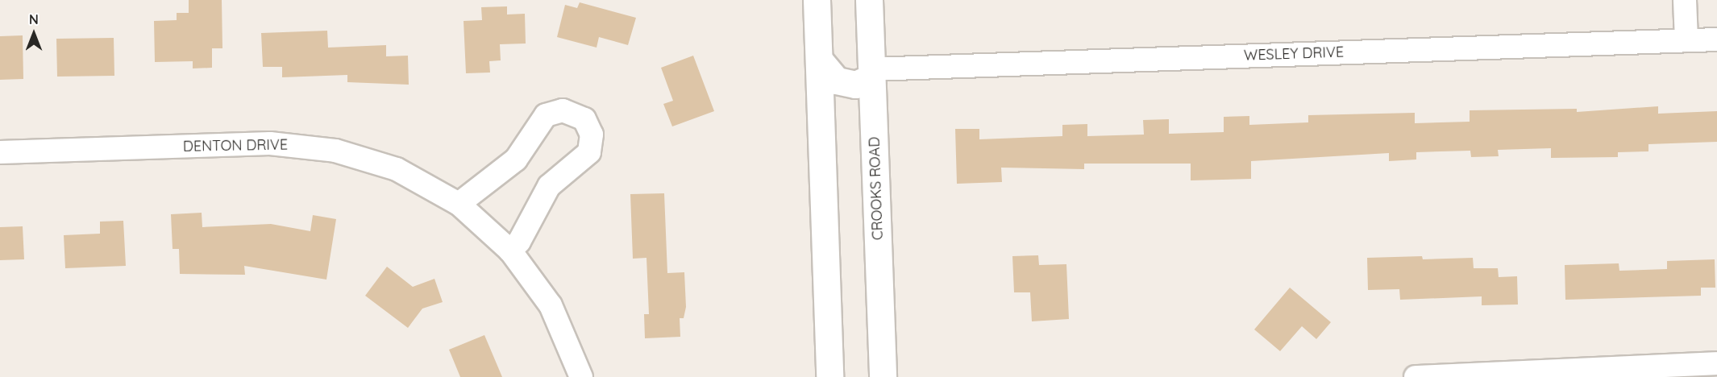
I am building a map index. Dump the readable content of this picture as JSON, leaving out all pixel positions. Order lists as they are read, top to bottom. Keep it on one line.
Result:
{"streets":{"main road":["CROOKS ROAD"],"street":["WESLEY DRIVE","DENTON DRIVE"]},"crossings":[["WESLEY DRIVE","CROOKS ROAD"]],"north":"top"}
